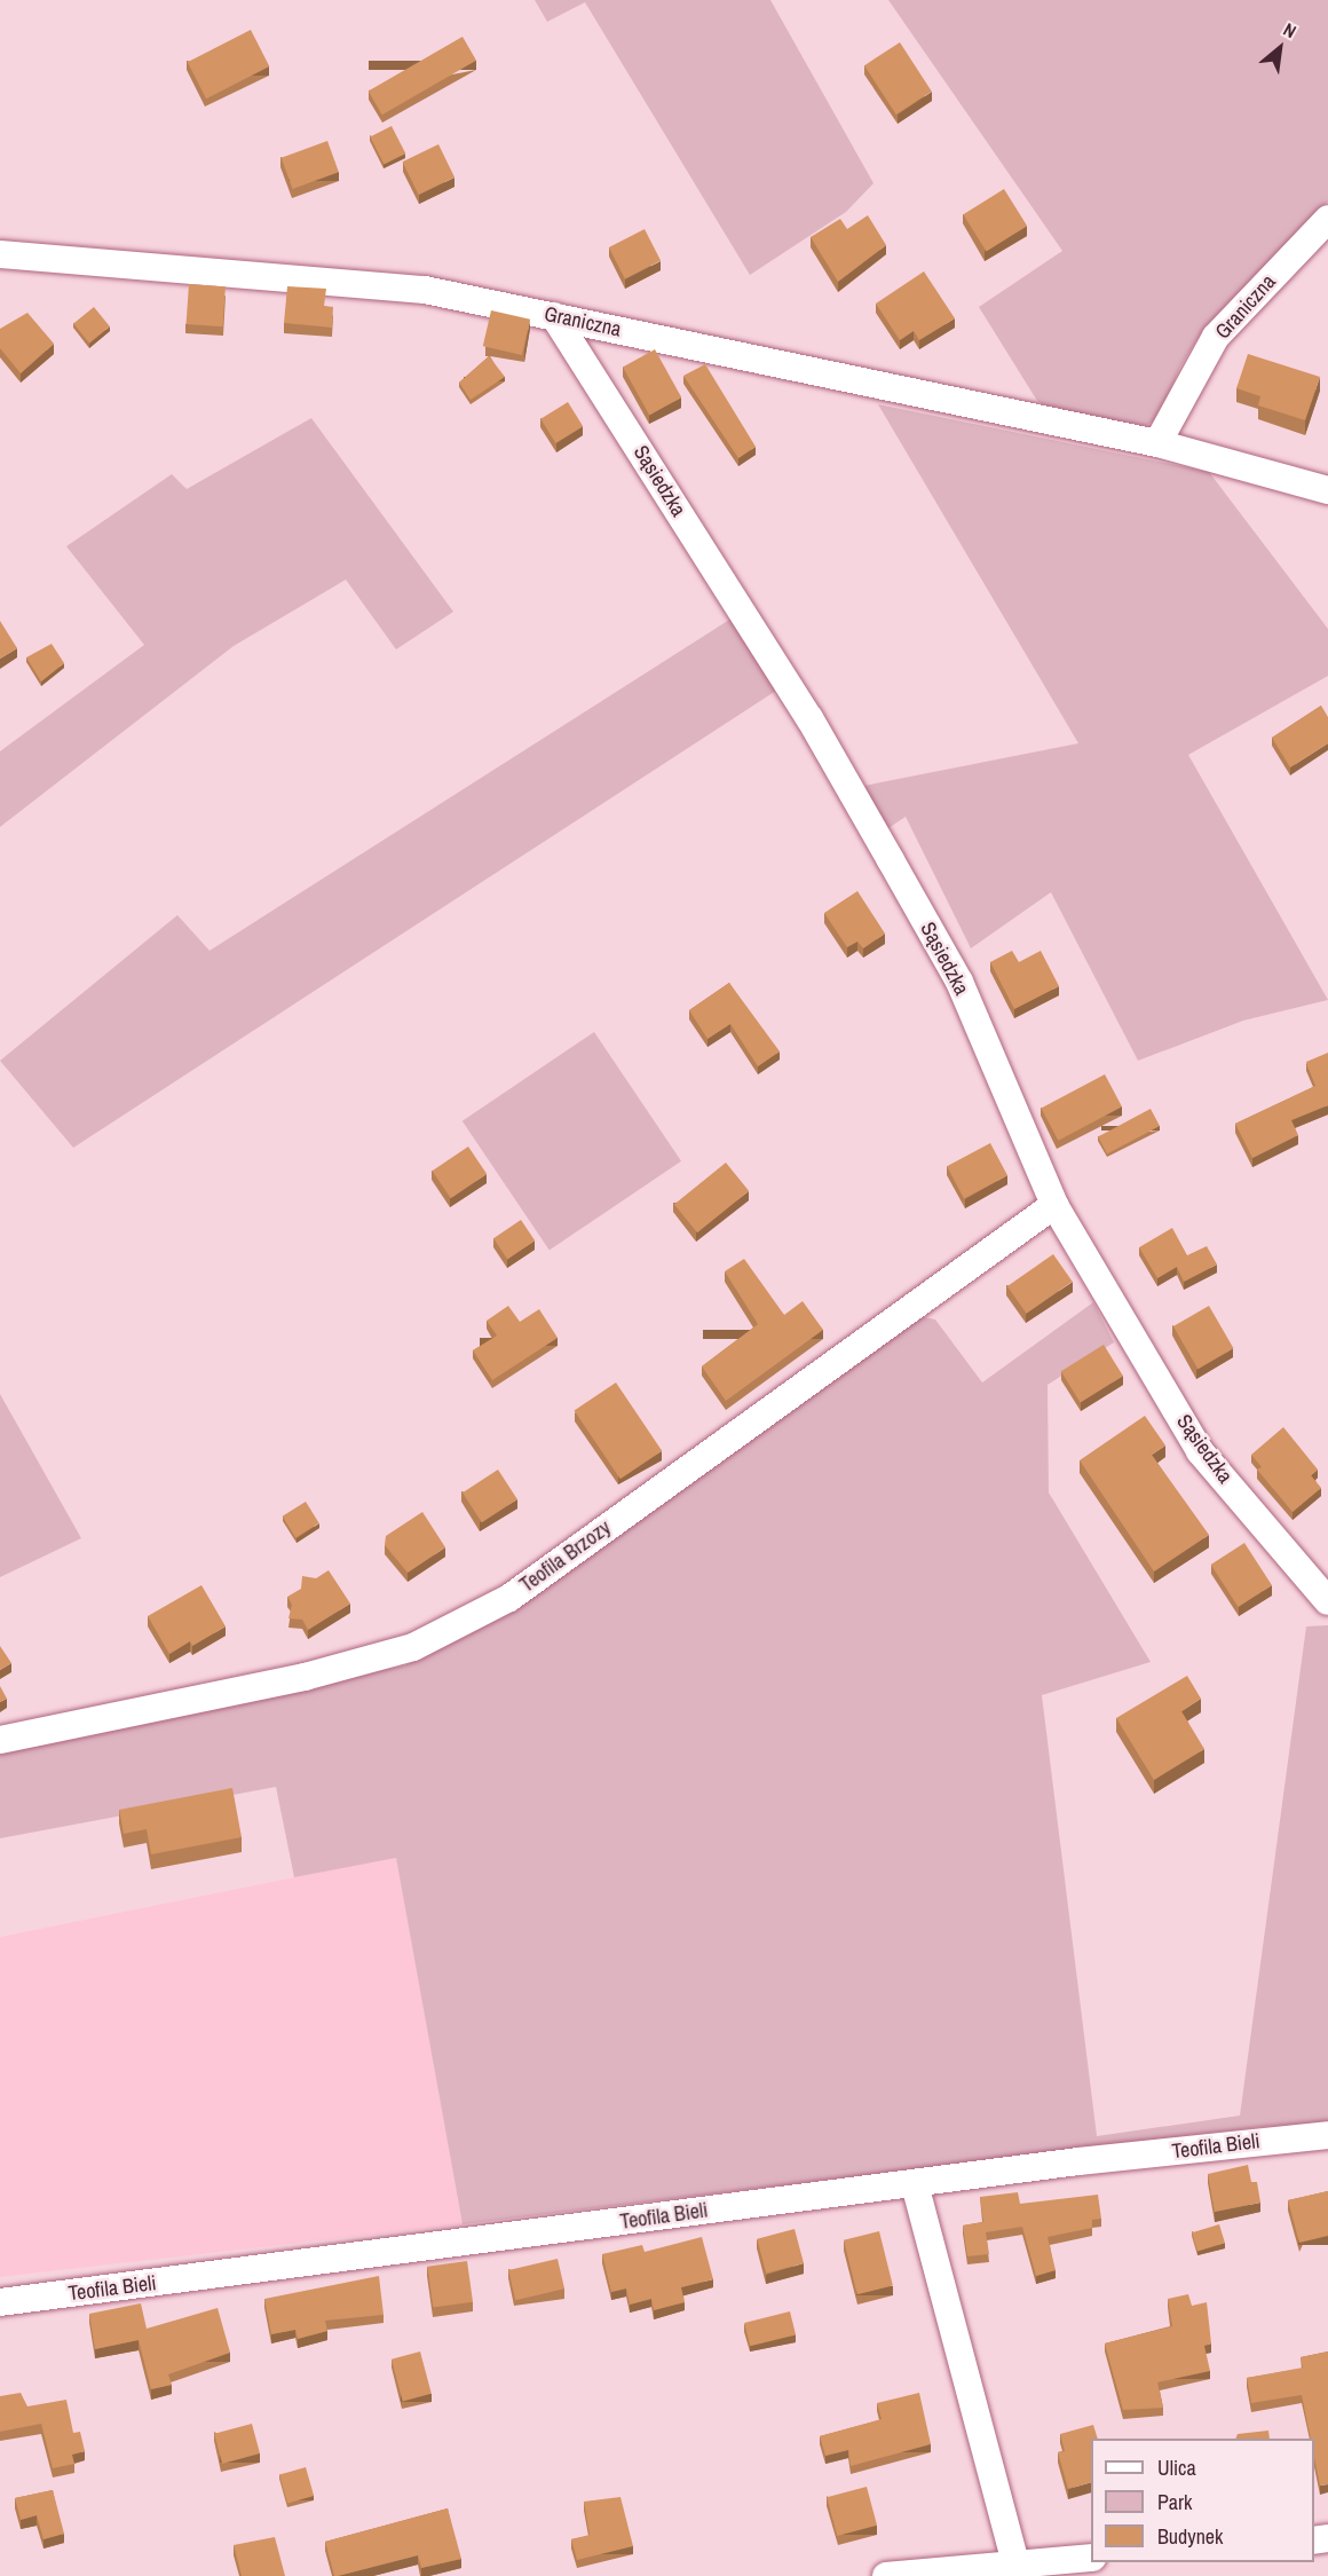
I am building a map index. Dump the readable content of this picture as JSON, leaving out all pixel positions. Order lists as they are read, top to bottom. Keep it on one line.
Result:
{"streets":{"street":["Graniczna","Sąsiedzka","Teofila Brzozy","Teofila Bieli"]},"crossings":[["Graniczna","Sąsiedzka"],["Sąsiedzka","Teofila Brzozy"]],"legend":["Ulica","Park","Budynek"],"north":"top right"}
